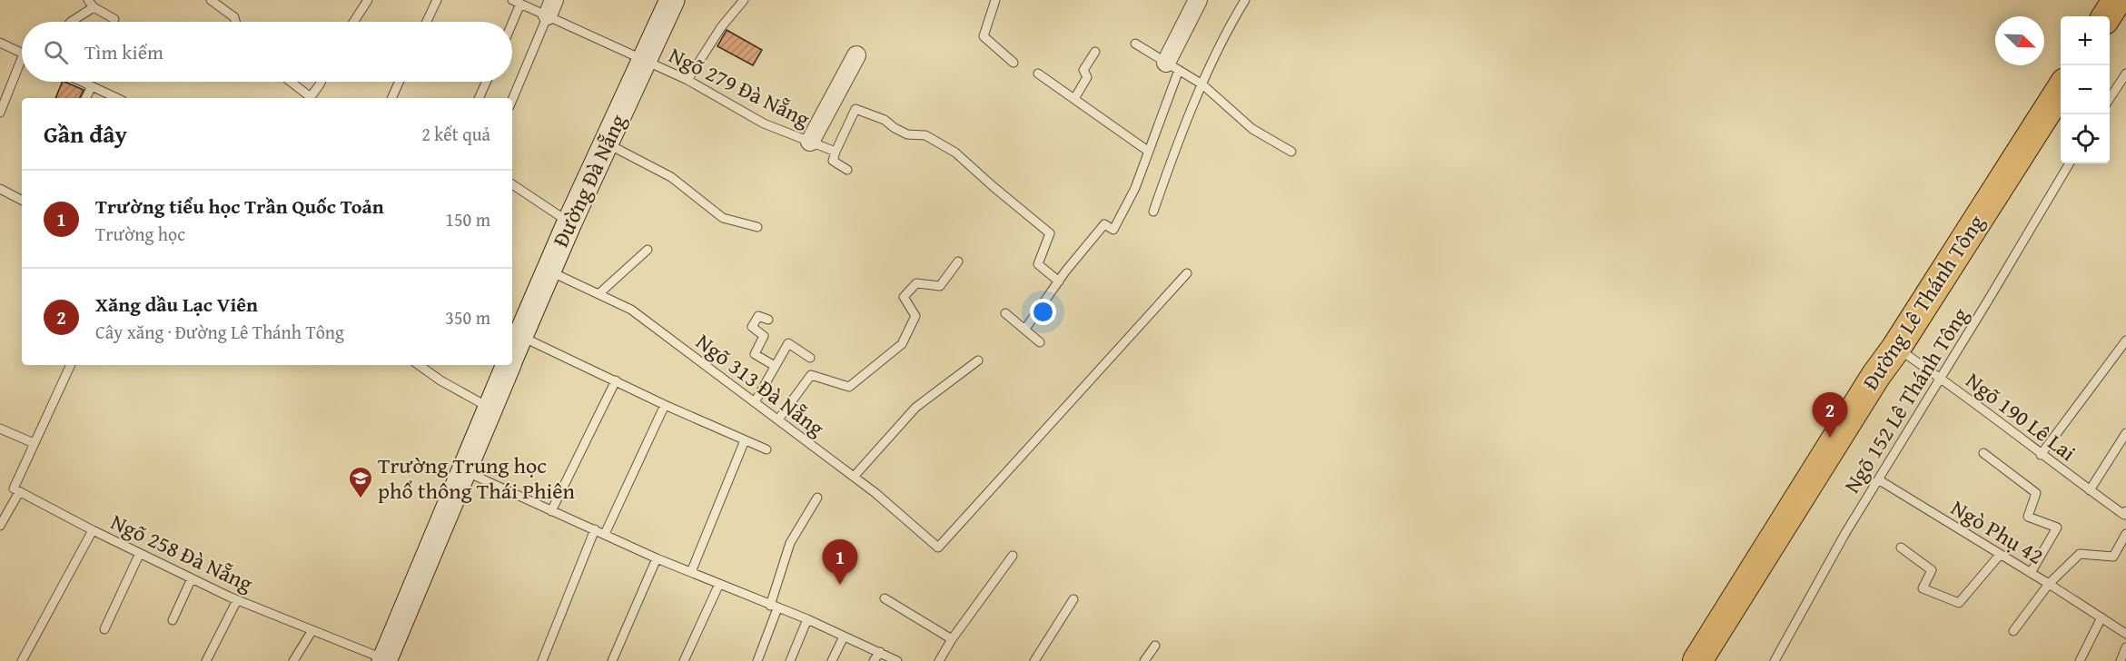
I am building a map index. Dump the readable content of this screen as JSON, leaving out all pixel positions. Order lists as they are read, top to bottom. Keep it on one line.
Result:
{"streets":{"main road":["Đường Đà Nẵng","Đường Lê Thánh Tông"],"lane":["Ngõ 279 Đà Nẵng","Ngõ 313 Đà Nẵng","Ngõ 152 Lê Thánh Tông","Ngõ 190 Lê Lai","Ngò Phụ 42","Ngõ 258 Đà Nẵng"]},"crossings":[["Ngõ 279 Đà Nẵng","Đường Đà Nẵng"],["Đường Đà Nẵng","Ngõ 313 Đà Nẵng"],["Đường Đà Nẵng","Ngõ 258 Đà Nẵng"],["Đường Lê Thánh Tông","Ngõ 190 Lê Lai"],["Ngõ 152 Lê Thánh Tông","Ngõ 190 Lê Lai"],["Ngõ 152 Lê Thánh Tông","Ngò Phụ 42"]],"places":{"school or university":["Trường Trung học phổ thông Thái Phiên"]},"north":"bottom right","page":{"map_buttons":["+","−"],"search":"Tìm kiếm","heading":["Gần đây","2 kết quả"],"list":[{"mark":"1","name":"Trường tiểu học Trần Quốc Toản","note":"Trường học","value":"150 m"},{"mark":"2","name":"Xăng dầu Lạc Viên","note":"Cây xăng · Đường Lê Thánh Tông","value":"350 m"}],"pins":["2","1"]}}
